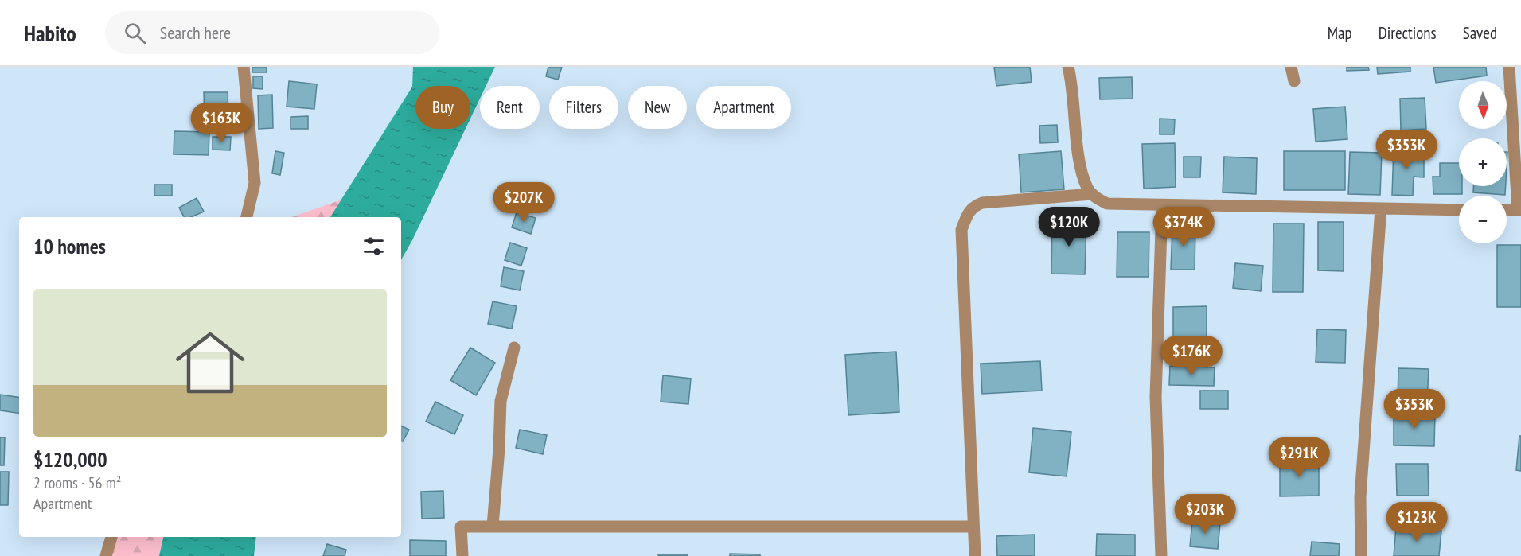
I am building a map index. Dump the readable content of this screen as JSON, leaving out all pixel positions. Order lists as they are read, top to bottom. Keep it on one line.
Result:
{"north":"bottom","page":{"header":"Habito","search":"Search here","nav":["Map","Directions","Saved"],"map_buttons":["+","−"],"chip":["Buy","Rent","Filters","New","Apartment"],"price":["$163K","$353K","$207K","$120K","$374K","$176K","$353K","$291K","$203K","$123K"],"heading":"10 homes","list":[{"name":"$120,000","note":"2 rooms · 56 m² · Apartment"}]}}
